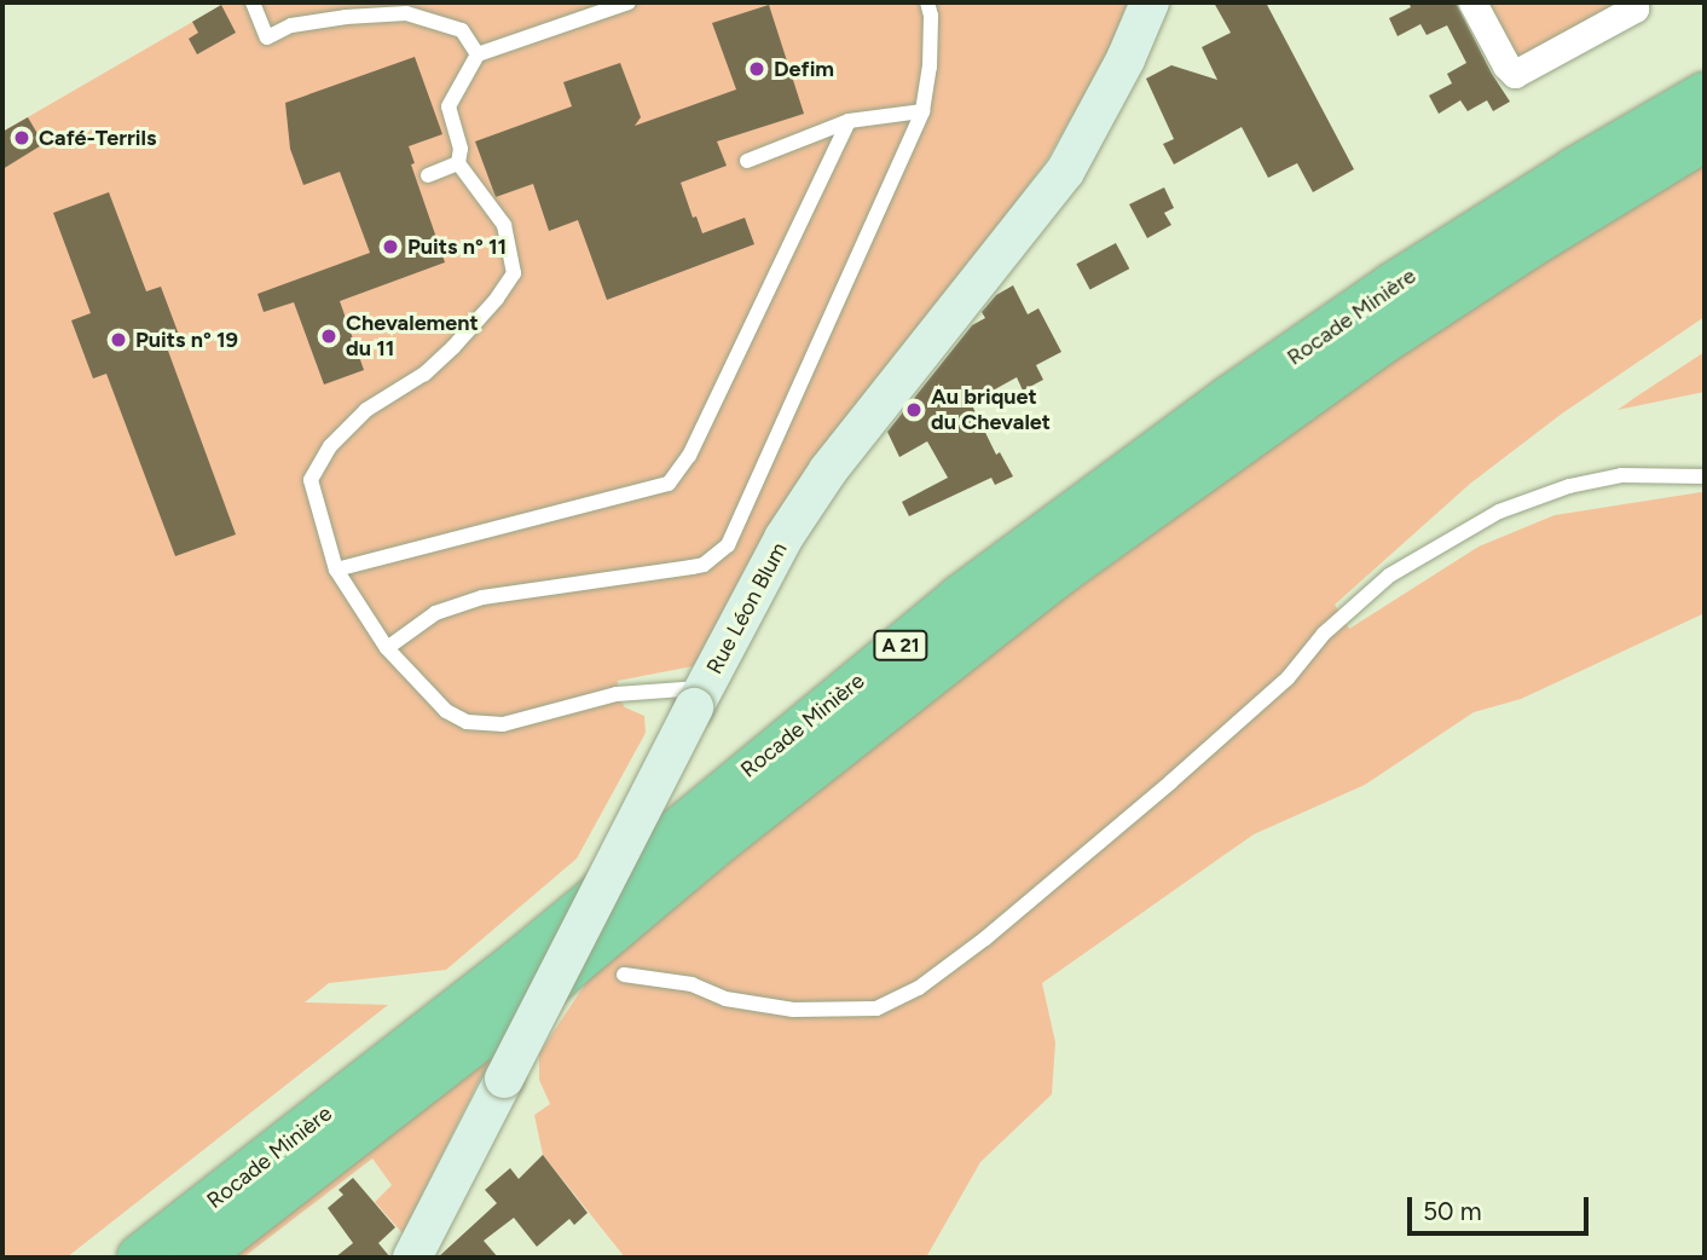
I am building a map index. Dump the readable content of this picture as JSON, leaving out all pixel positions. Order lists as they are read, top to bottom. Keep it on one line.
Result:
{"streets":{"highway":["Rocade Minière","A 21"],"street":["Rue Léon Blum"]},"places":["Defim","Café-Terrils","Puits n° 11","Chevalement du 11","Puits n° 19","Au briquet du Chevalet"],"scale_bar":"50 m"}
